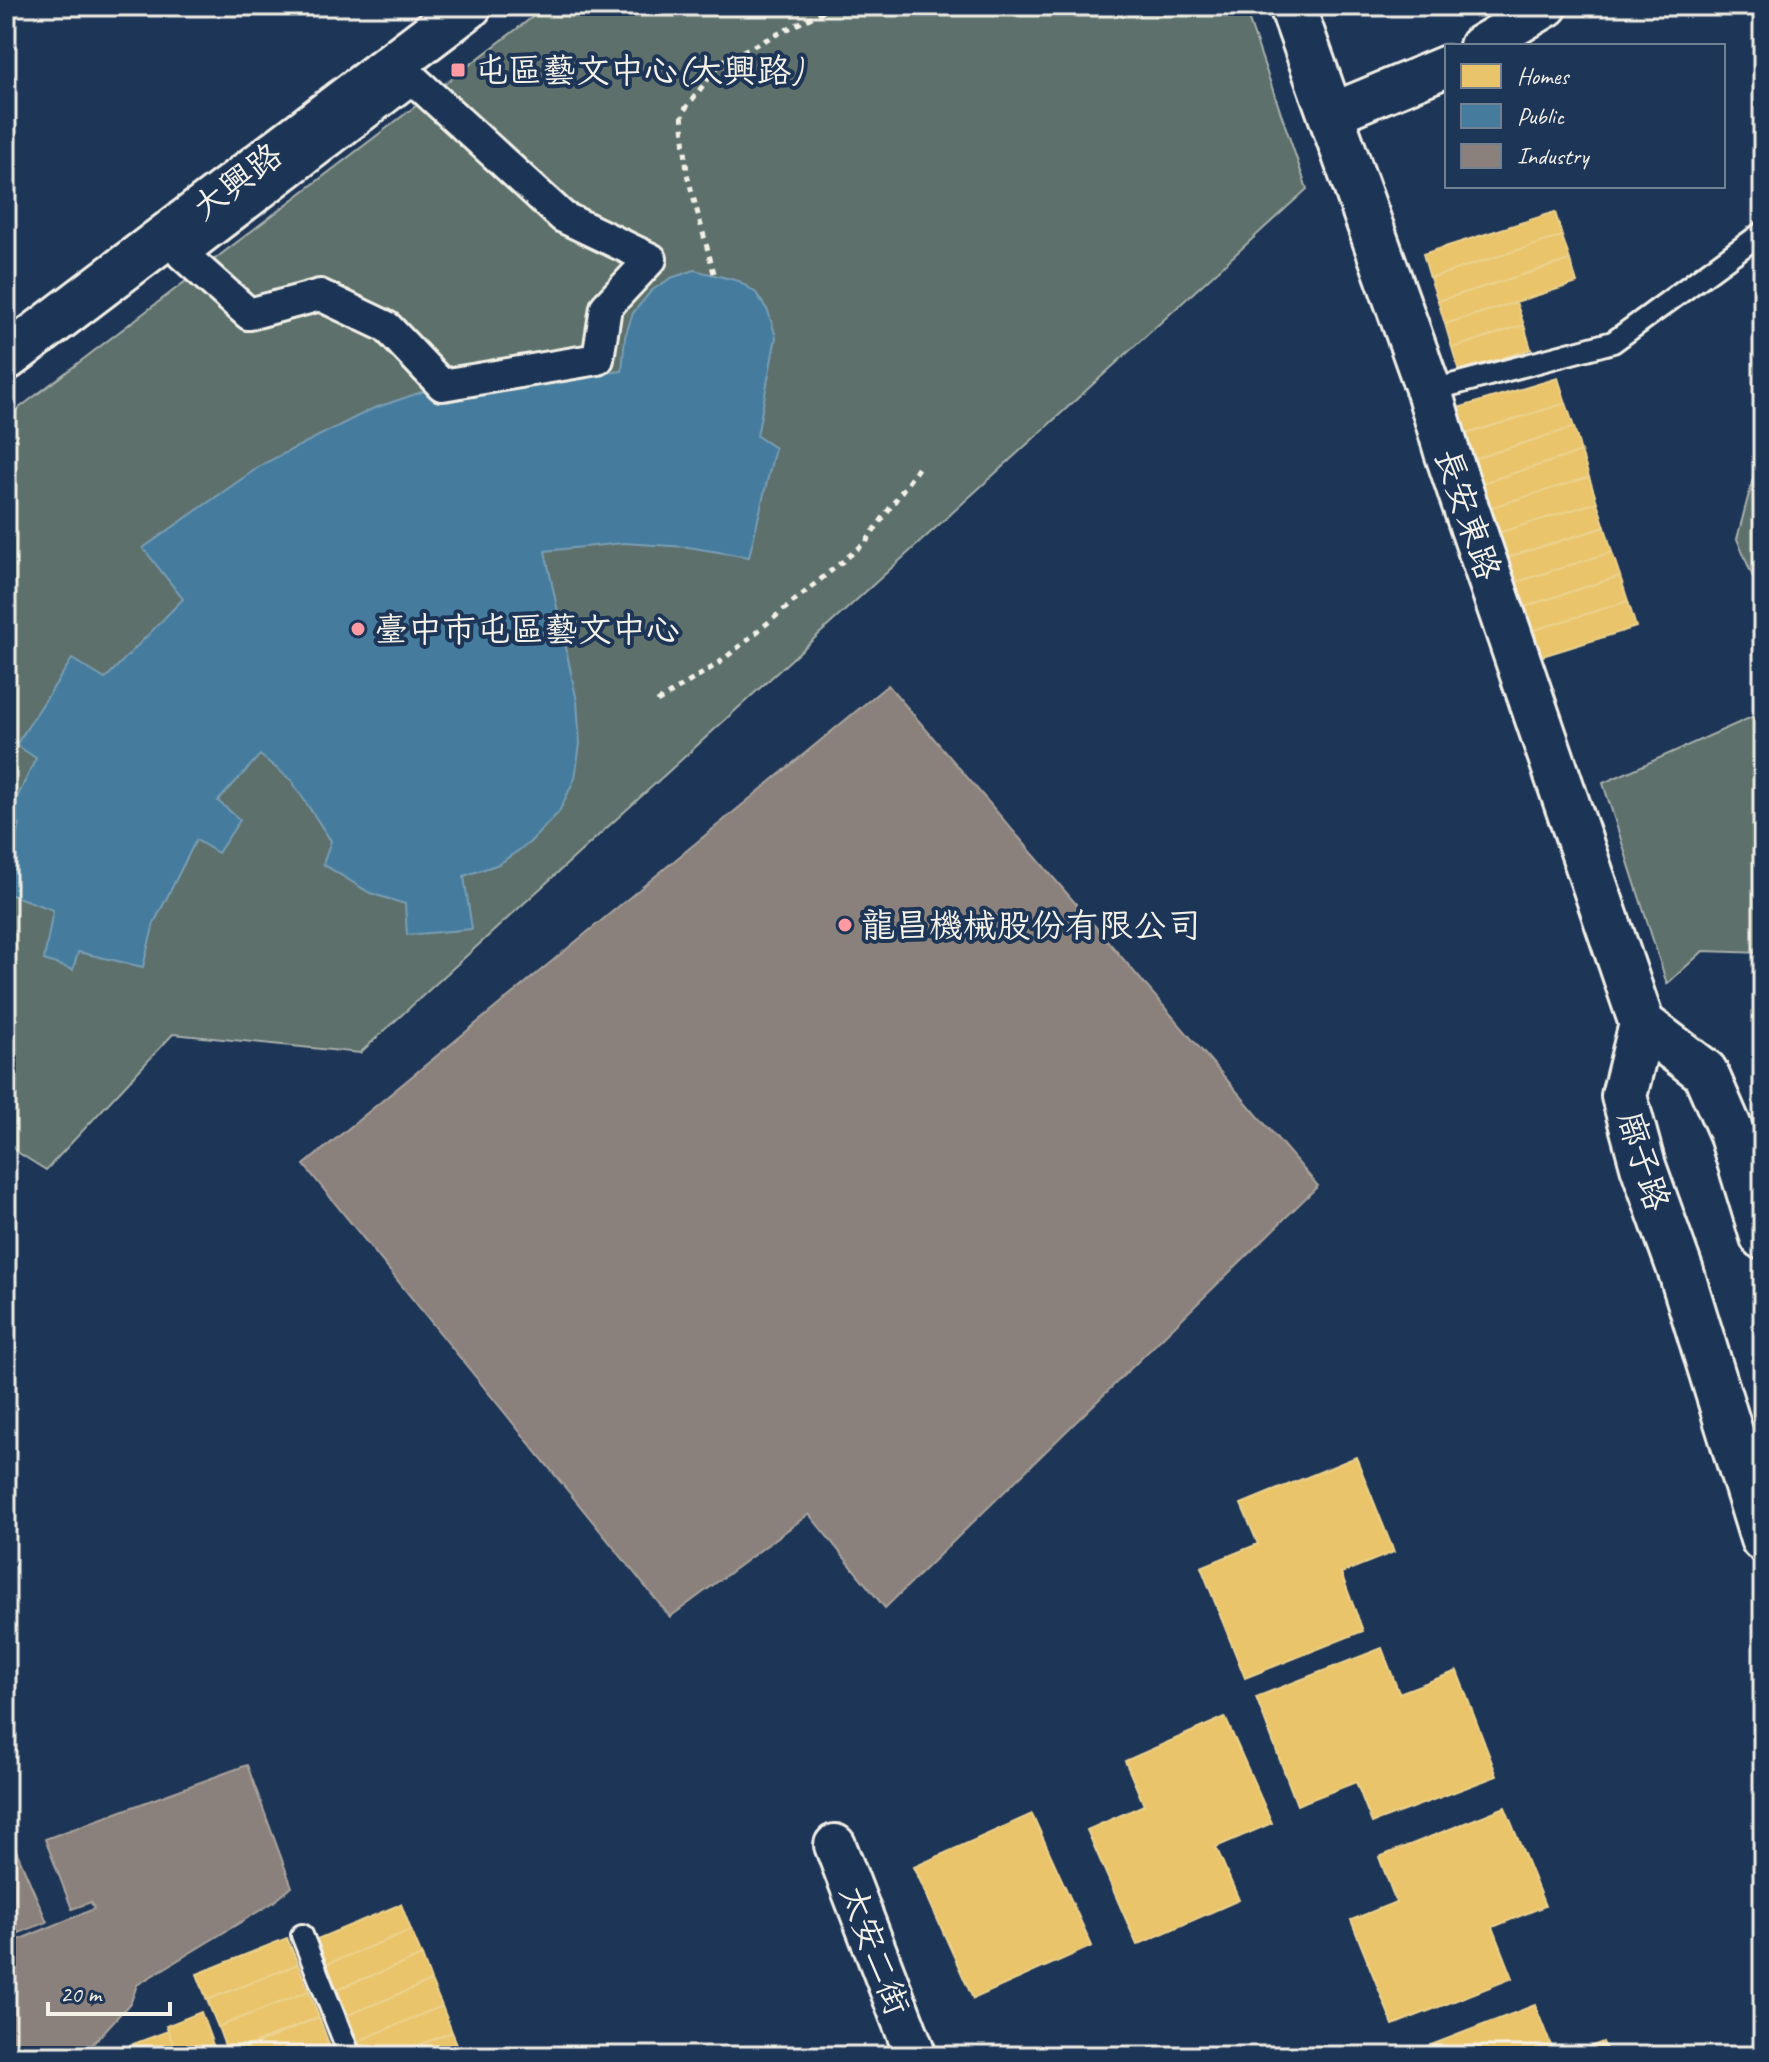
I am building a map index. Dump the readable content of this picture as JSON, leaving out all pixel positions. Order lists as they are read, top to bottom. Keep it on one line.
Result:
{"streets":{"street":["大興路","長安東路","廍子路","太安二街"]},"crossings":[["長安東路","廍子路"]],"places":{"transit":["屯區藝文中心(大興路)"],"other":["臺中市屯區藝文中心","龍昌機械股份有限公司"]},"legend":["Homes","Public","Industry"],"scale_bar":"20 m"}
